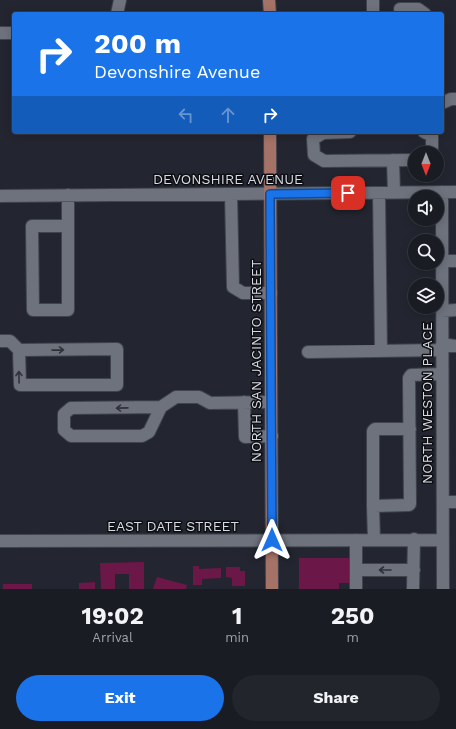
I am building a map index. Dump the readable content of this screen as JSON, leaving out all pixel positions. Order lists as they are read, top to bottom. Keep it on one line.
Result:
{"streets":{"main road":["NORTH SAN JACINTO STREET"],"street":["DEVONSHIRE AVENUE","NORTH WESTON PLACE","EAST DATE STREET"]},"crossings":[["DEVONSHIRE AVENUE","NORTH SAN JACINTO STREET"],["NORTH SAN JACINTO STREET","EAST DATE STREET"],["NORTH WESTON PLACE","EAST DATE STREET"]],"north":"bottom","page":{"turn":["200 m","Devonshire Avenue"],"eta":["19:02","Arrival","1","min","250","m"],"buttons":["Exit","Share"]}}
